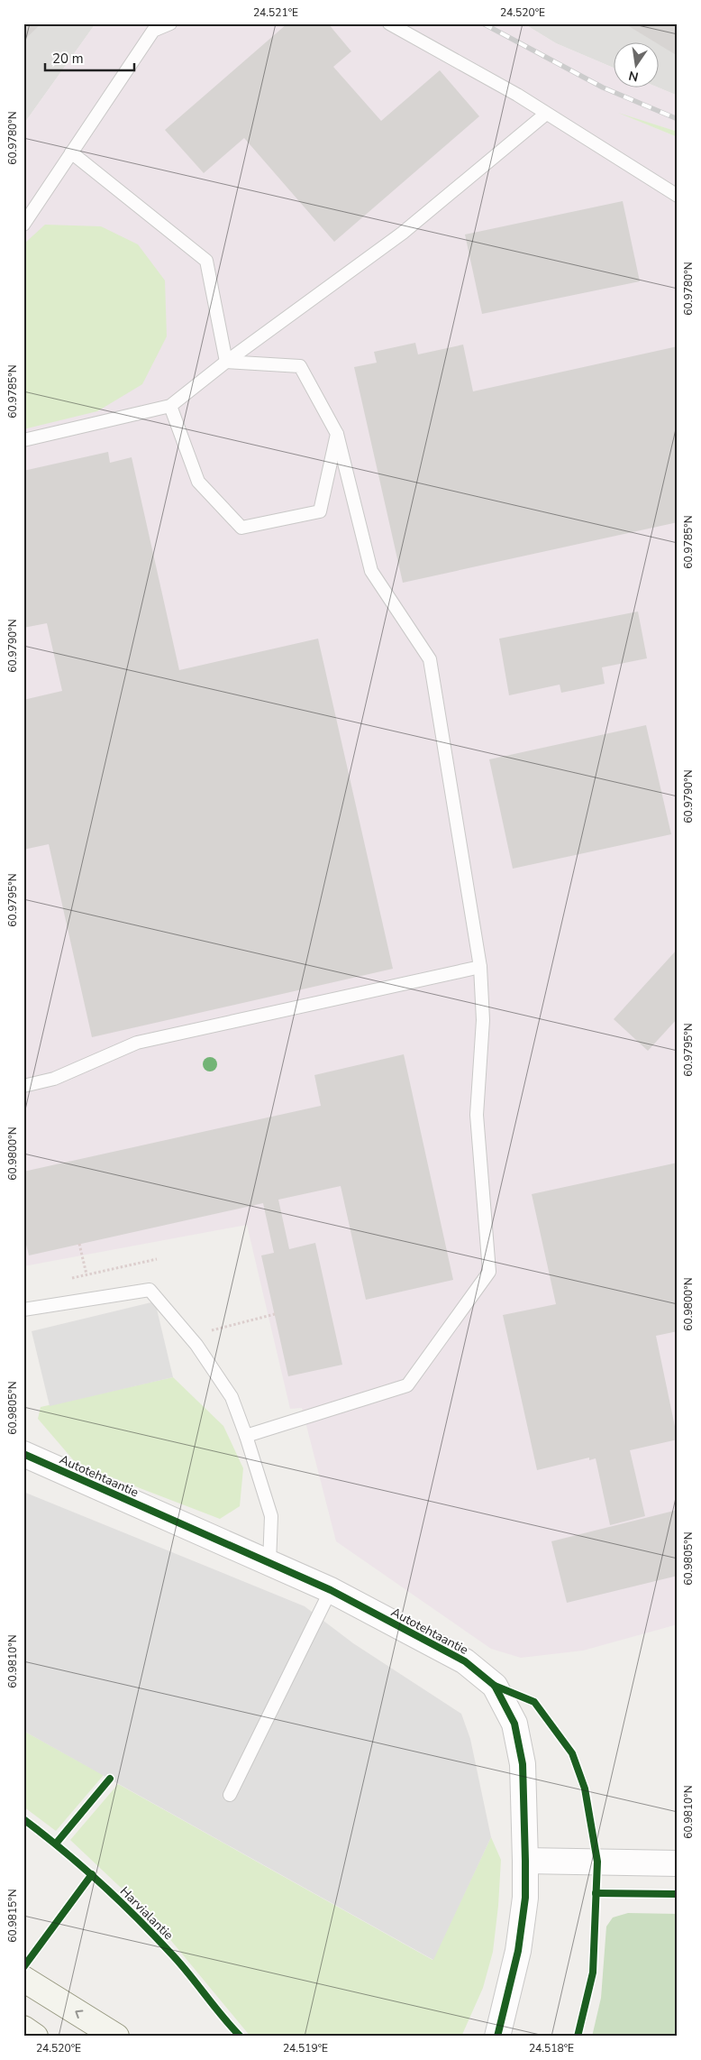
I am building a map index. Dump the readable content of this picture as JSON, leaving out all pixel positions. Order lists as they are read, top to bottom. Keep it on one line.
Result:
{"streets":{"street":["Autotehtaantie"],"cycle path":["Harvialantie"]},"scale_bar":"20 m","north":"bottom","coordinates":["24.521°E","24.520°E","60.9780°N","60.9785°N","60.9790°N","60.9795°N","60.9800°N","60.9805°N","60.9810°N","60.9815°N","24.519°E","24.518°E"]}
